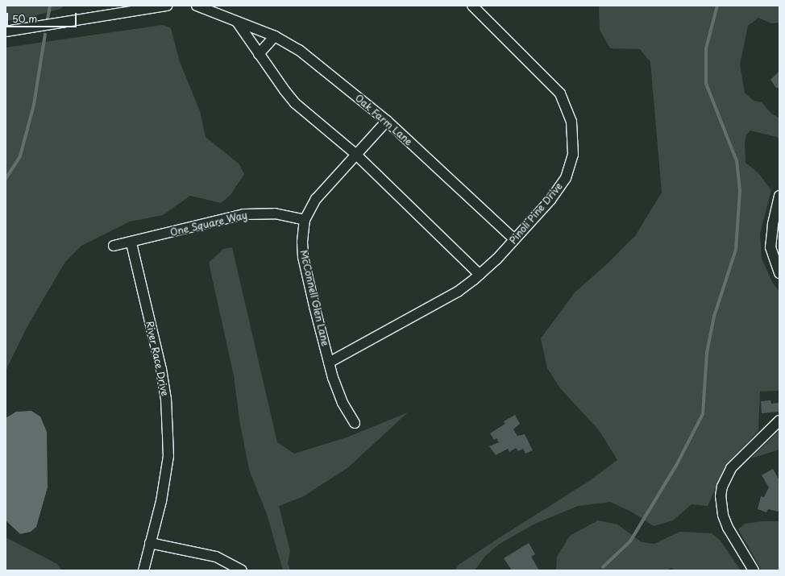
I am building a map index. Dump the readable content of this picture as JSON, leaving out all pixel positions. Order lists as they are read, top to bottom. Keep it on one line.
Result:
{"streets":{"street":["Oak Farm Lane","Pinoli Pine Drive","One Square Way","McConnell Glen Lane","River Race Drive"]},"crossings":[["Oak Farm Lane","Pinoli Pine Drive"],["Oak Farm Lane","McConnell Glen Lane"],["Pinoli Pine Drive","McConnell Glen Lane"],["One Square Way","McConnell Glen Lane"],["One Square Way","River Race Drive"]],"scale_bar":"50 m"}
